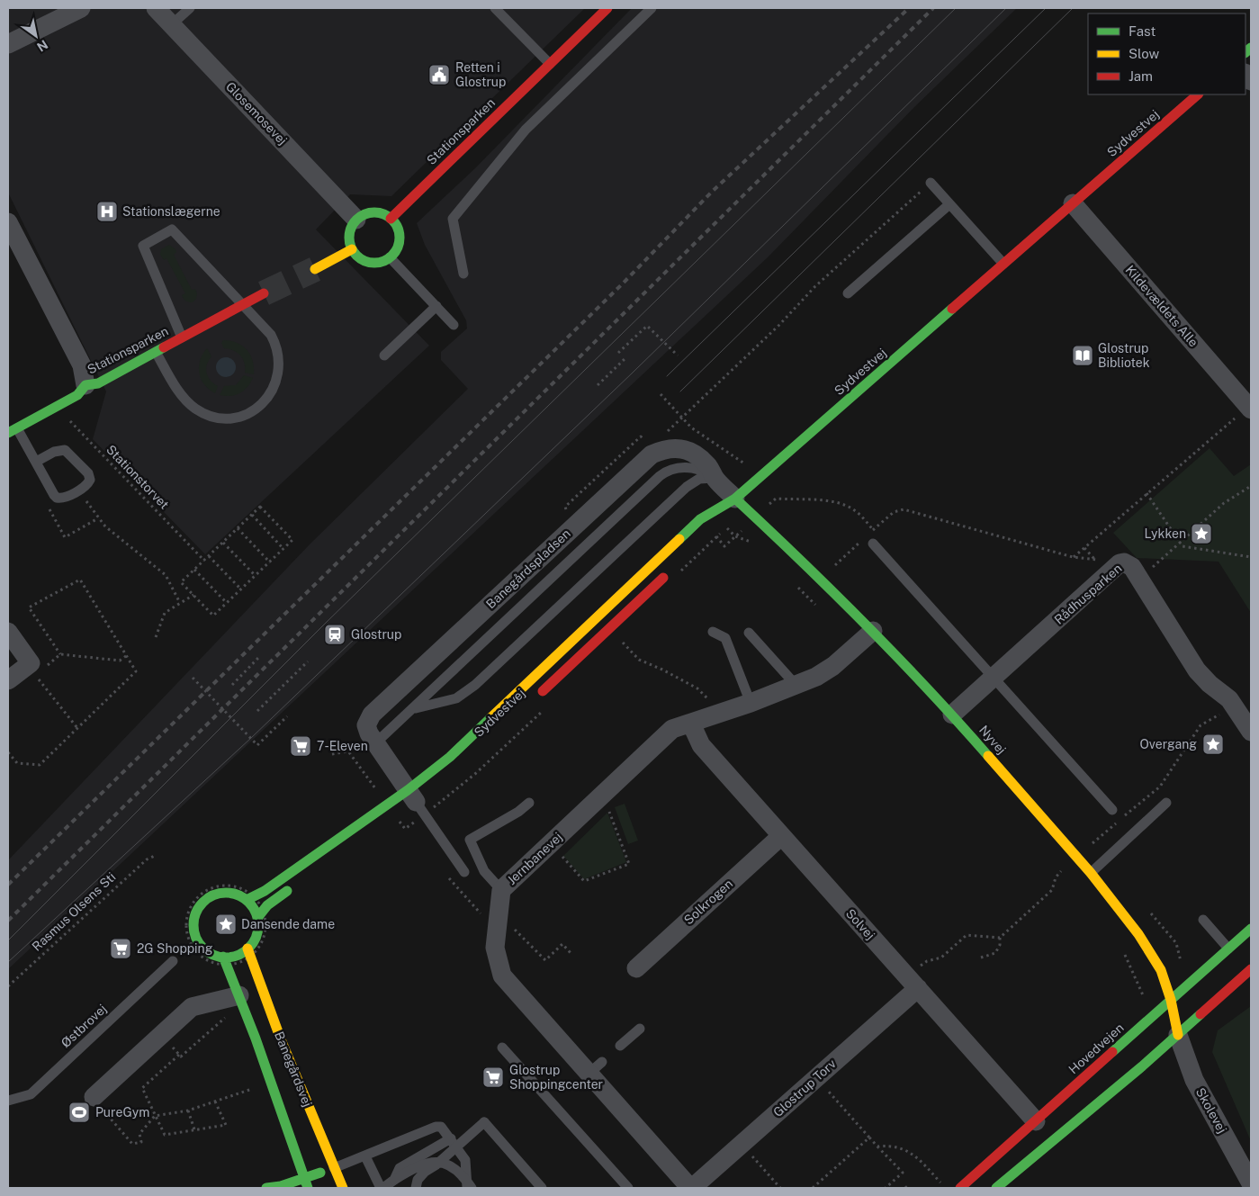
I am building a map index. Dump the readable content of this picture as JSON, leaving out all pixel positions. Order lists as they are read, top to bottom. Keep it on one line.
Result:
{"streets":{"street":["Glosemosevej","Stationsparken","Sydvestvej","Kildevældets Alle","Banegårdspladsen","Rådhusparken","Nyvej","Jernbanevej","Solkrogen","Solvej","Hovedvejen","Banegårdsvej","Glostrup Torv","Skolevej"],"lane":["Østbrovej"],"path":["Stationstorvet","Rasmus Olsens Sti"]},"crossings":[["Glosemosevej","Stationsparken"],["Stationsparken","Stationstorvet"],["Sydvestvej","Kildevældets Alle"],["Sydvestvej","Banegårdspladsen"],["Sydvestvej","Nyvej"],["Sydvestvej","Banegårdsvej"],["Banegårdspladsen","Nyvej"],["Rådhusparken","Nyvej"],["Nyvej","Jernbanevej"],["Nyvej","Hovedvejen"],["Nyvej","Skolevej"],["Jernbanevej","Solvej"],["Jernbanevej","Glostrup Torv"],["Solkrogen","Solvej"],["Solvej","Hovedvejen"],["Solvej","Glostrup Torv"]],"places":{"public building":["Retten i Glostrup"],"hospital":["Stationslægerne"],"library":["Glostrup Bibliotek"],"place":["Lykken","Overgang","Dansende dame"],"station":["Glostrup"],"supermarket":["7-Eleven","2G Shopping","Glostrup Shoppingcenter"],"sports":["PureGym"]},"legend":["Fast","Slow","Jam"],"north":"bottom right"}
